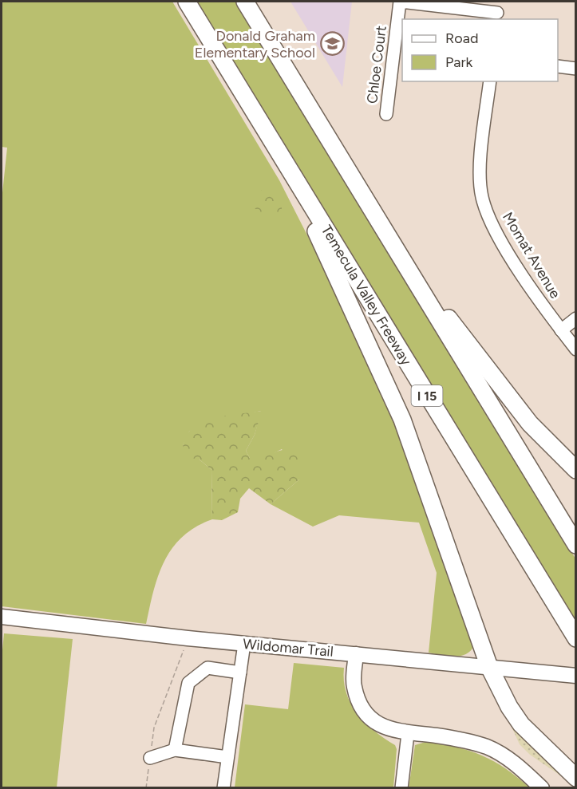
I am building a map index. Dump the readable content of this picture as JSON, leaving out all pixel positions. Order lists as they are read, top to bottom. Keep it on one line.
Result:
{"streets":{"highway":["Temecula Valley Freeway","I 15"],"main road":["Wildomar Trail"],"street":["Chloe Court","Momat Avenue"]},"places":{"school or university":["Donald Graham Elementary School"]},"legend":["Road","Park"]}
